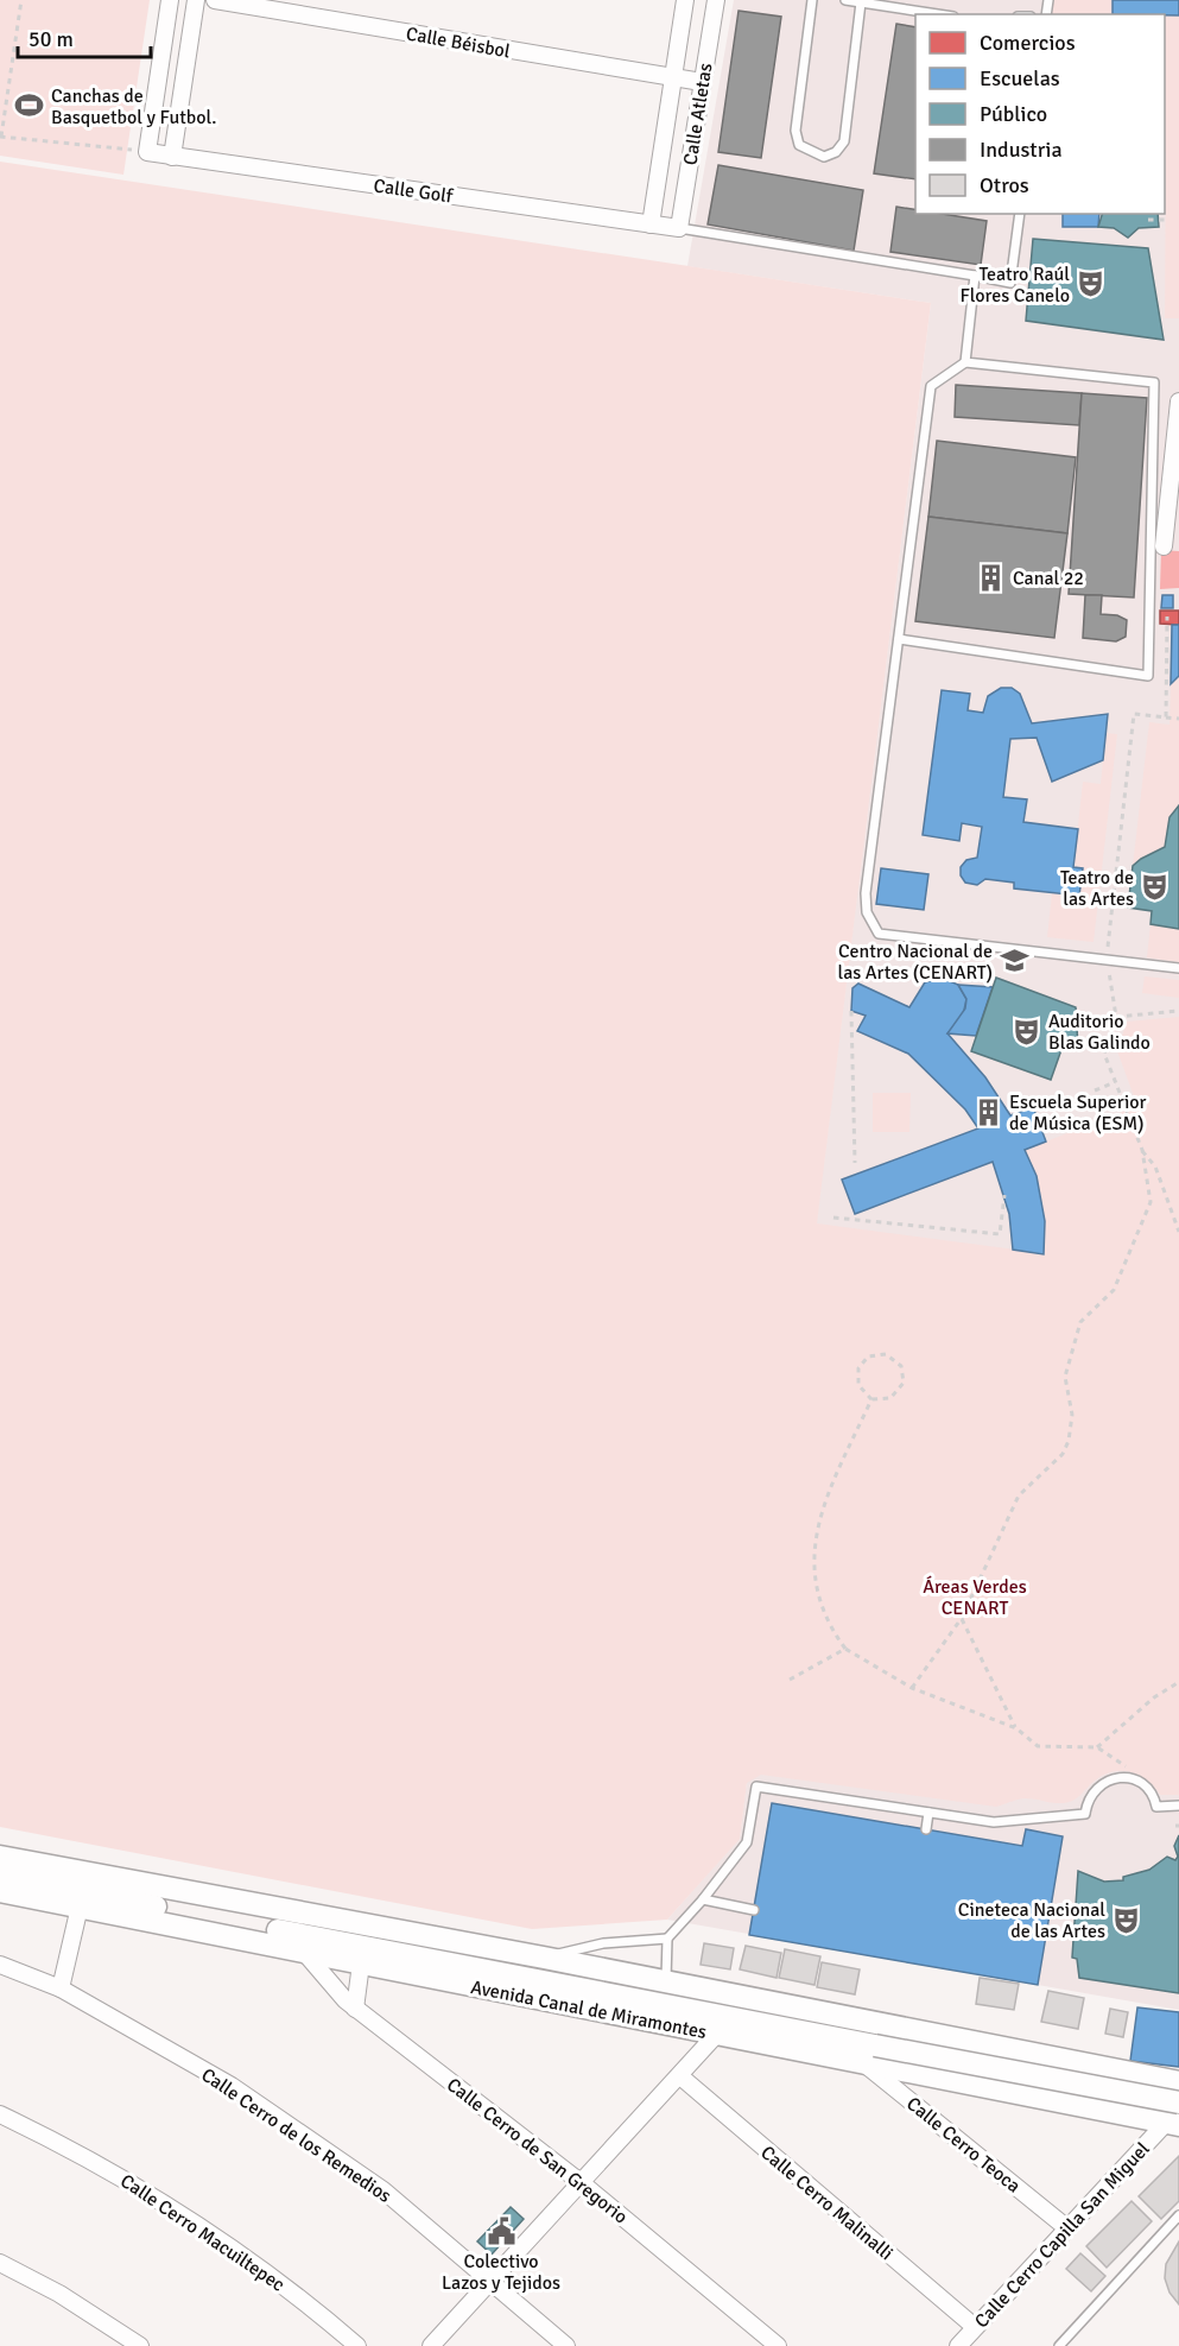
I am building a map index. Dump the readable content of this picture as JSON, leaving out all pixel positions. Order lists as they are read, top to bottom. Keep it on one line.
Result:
{"streets":{"main road":["Avenida Canal de Miramontes"],"street":["Calle Béisbol","Calle Atletas","Calle Golf","Calle Cerro de los Remedios","Calle Cerro Teoca","Calle Cerro de San Gregorio","Calle Cerro Malinalli","Calle Cerro Macuiltepec","Calle Cerro Capilla San Miguel"]},"crossings":[["Calle Béisbol","Calle Atletas"],["Calle Atletas","Calle Golf"],["Avenida Canal de Miramontes","Calle Cerro Teoca"],["Avenida Canal de Miramontes","Calle Cerro de San Gregorio"],["Avenida Canal de Miramontes","Calle Cerro Capilla San Miguel"],["Calle Cerro Teoca","Calle Cerro Capilla San Miguel"],["Calle Cerro Malinalli","Calle Cerro Capilla San Miguel"]],"parks":["Áreas Verdes CENART"],"places":{"sports":["Canchas de Basquetbol y Futbol."],"theatre":["Teatro Raúl Flores Canelo","Teatro de las Artes","Auditorio Blas Galindo","Cineteca Nacional de las Artes"],"building":["Canal 22","Escuela Superior de Música (ESM)"],"school or university":["Centro Nacional de las Artes (CENART)"],"public building":["Colectivo Lazos y Tejidos"]},"legend":["Comercios","Escuelas","Público","Industria","Otros"],"scale_bar":"50 m"}
